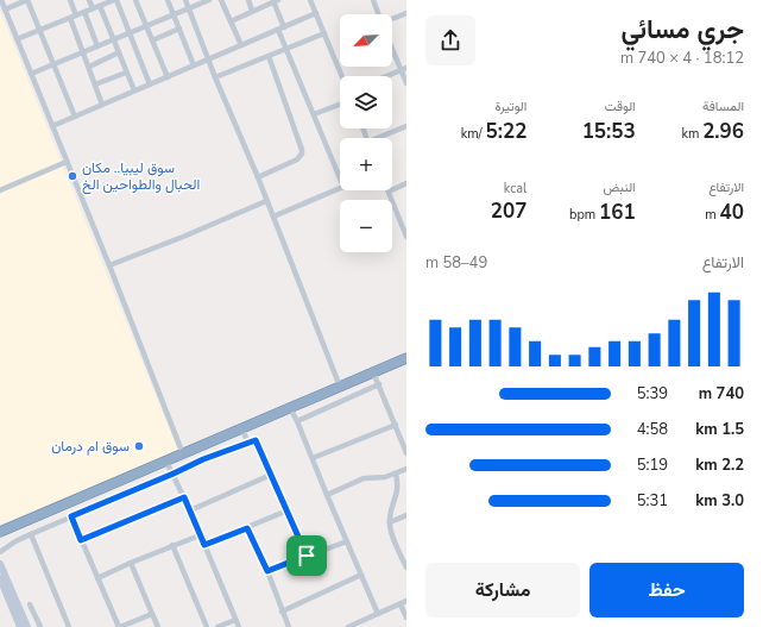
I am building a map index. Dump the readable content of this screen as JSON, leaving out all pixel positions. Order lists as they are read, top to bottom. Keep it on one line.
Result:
{"places":["سوق ليبيا.. مكان الحبال والطواحين الخ","سوق ام درمان"],"north":"bottom left","page":{"heading":["جري مسائي","18:12 · 4 × 740 m"],"map_buttons":["+","−"],"stats":[["المسافة","2.96 km"],["الوقت","15:53"],["الوتيرة","5:22 /km"],["الارتفاع","40 m"],["النبض","161 bpm"],["kcal","207"]],"chart":["الارتفاع","49–58 m"],"list":[{"name":"740 m","note":"5:39"},{"name":"1.5 km","note":"4:58"},{"name":"2.2 km","note":"5:19"},{"name":"3.0 km","note":"5:31"}],"buttons":["حفظ","مشاركة"]}}
